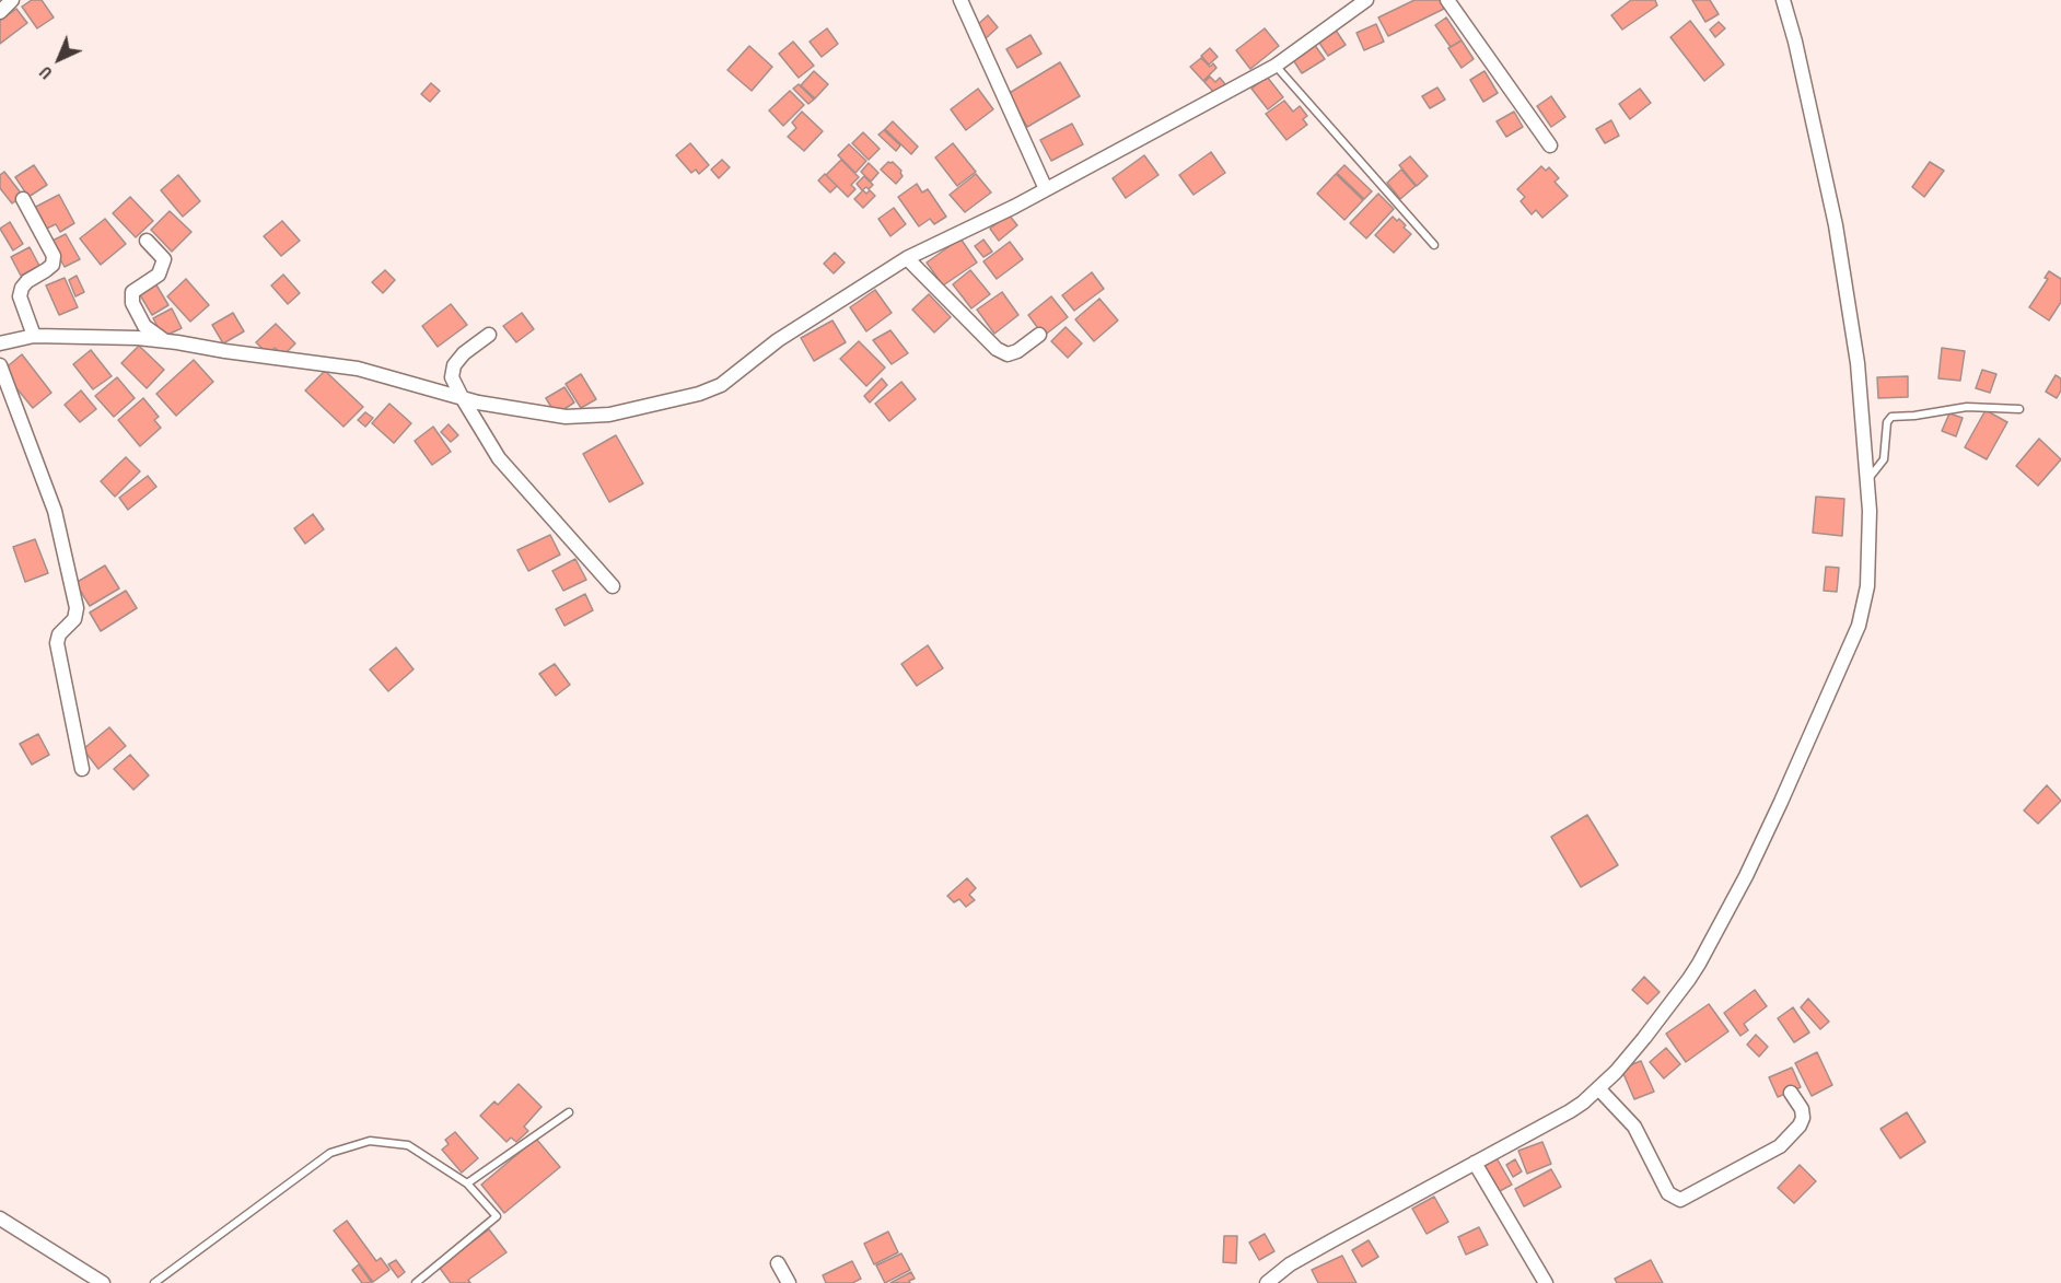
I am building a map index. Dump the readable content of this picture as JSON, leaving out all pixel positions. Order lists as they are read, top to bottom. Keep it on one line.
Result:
{"north":"bottom left"}
